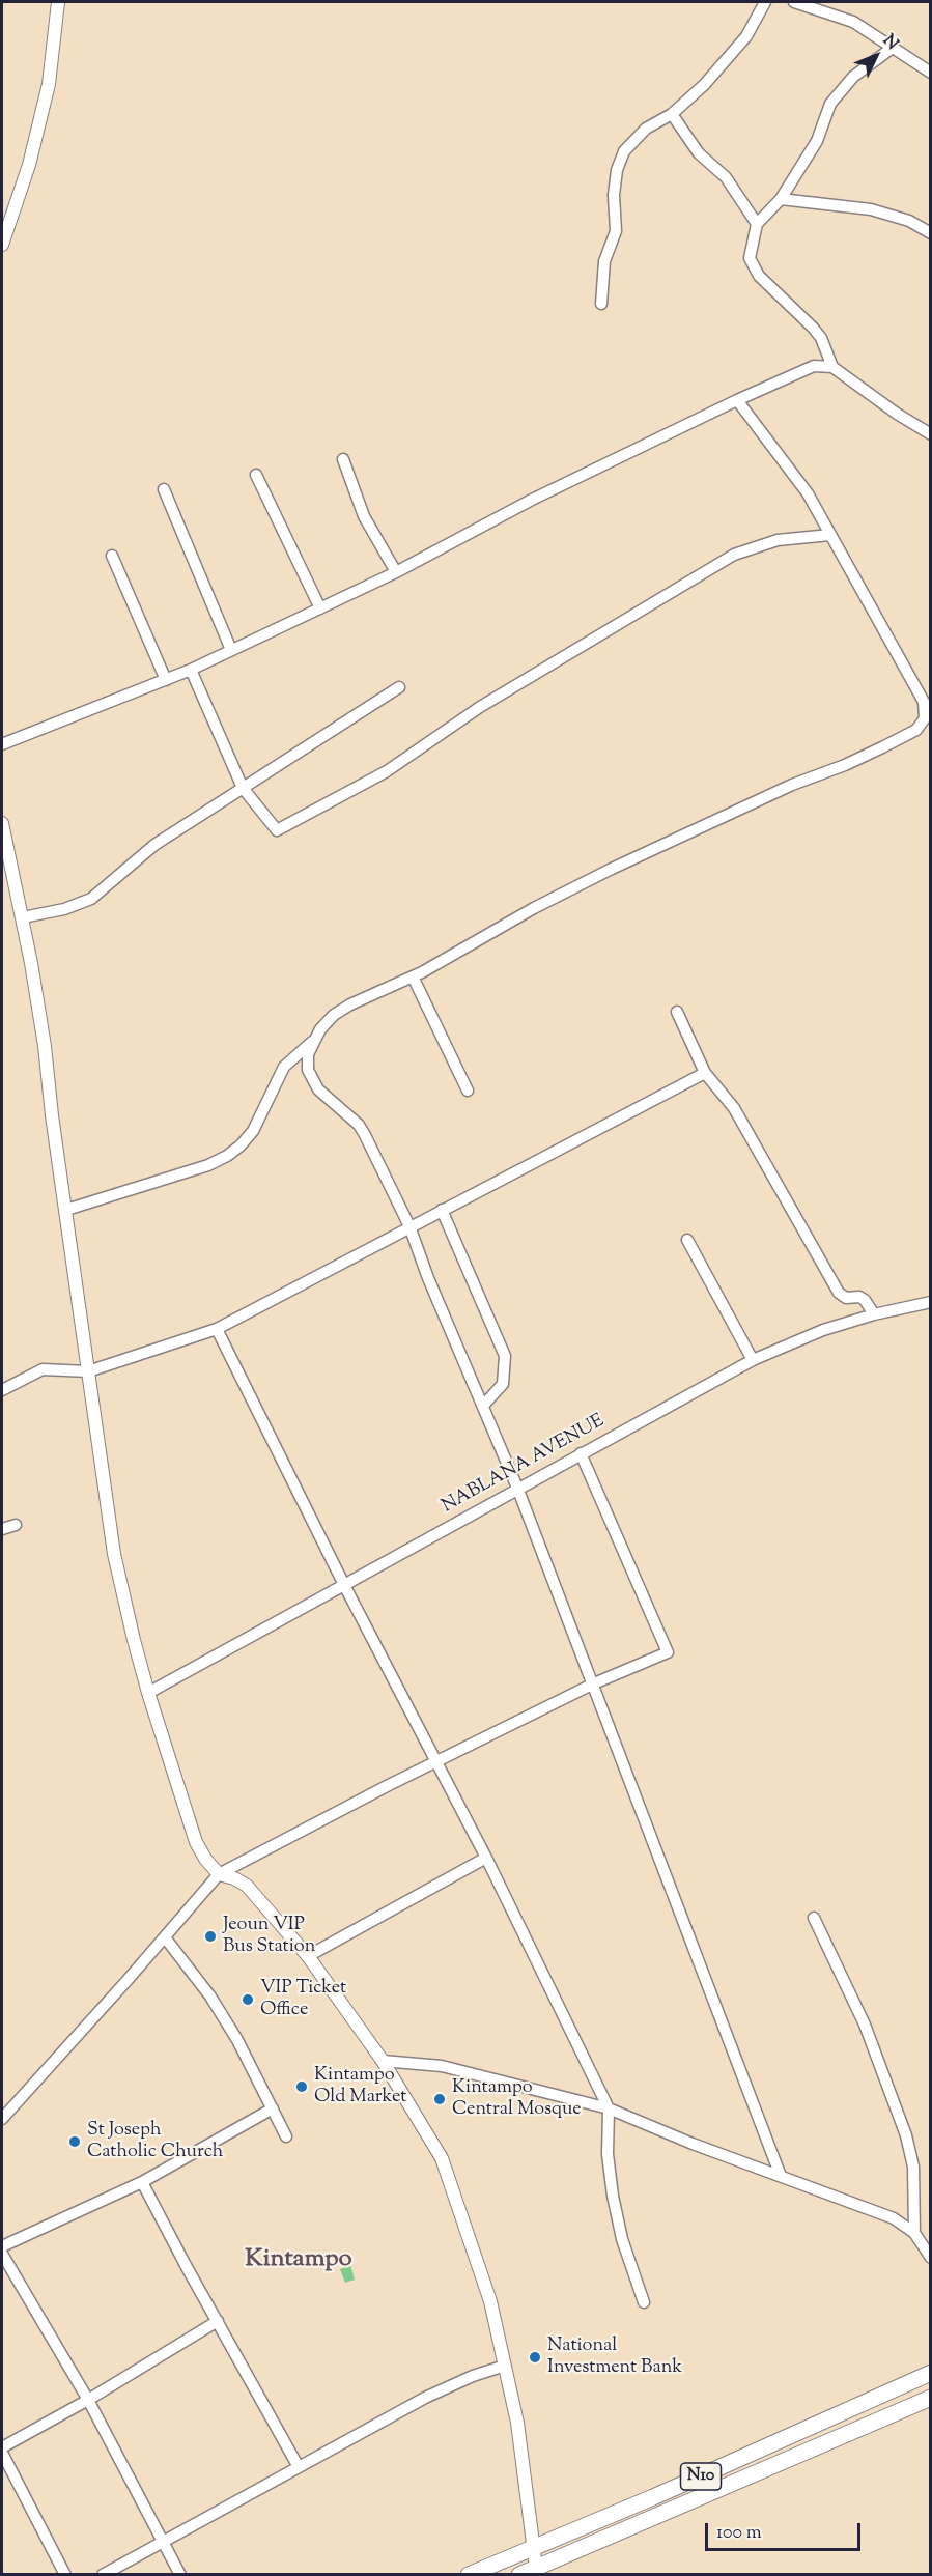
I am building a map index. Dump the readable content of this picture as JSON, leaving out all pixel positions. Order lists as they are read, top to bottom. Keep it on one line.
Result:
{"streets":{"highway":["N10"],"street":["NABLANA AVENUE"]},"districts":["Kintampo"],"places":["Jeoun VIP Bus Station","VIP Ticket Office","Kintampo Old Market","Kintampo Central Mosque","St Joseph Catholic Church","National Investment Bank"],"scale_bar":"100 m","north":"top right"}
